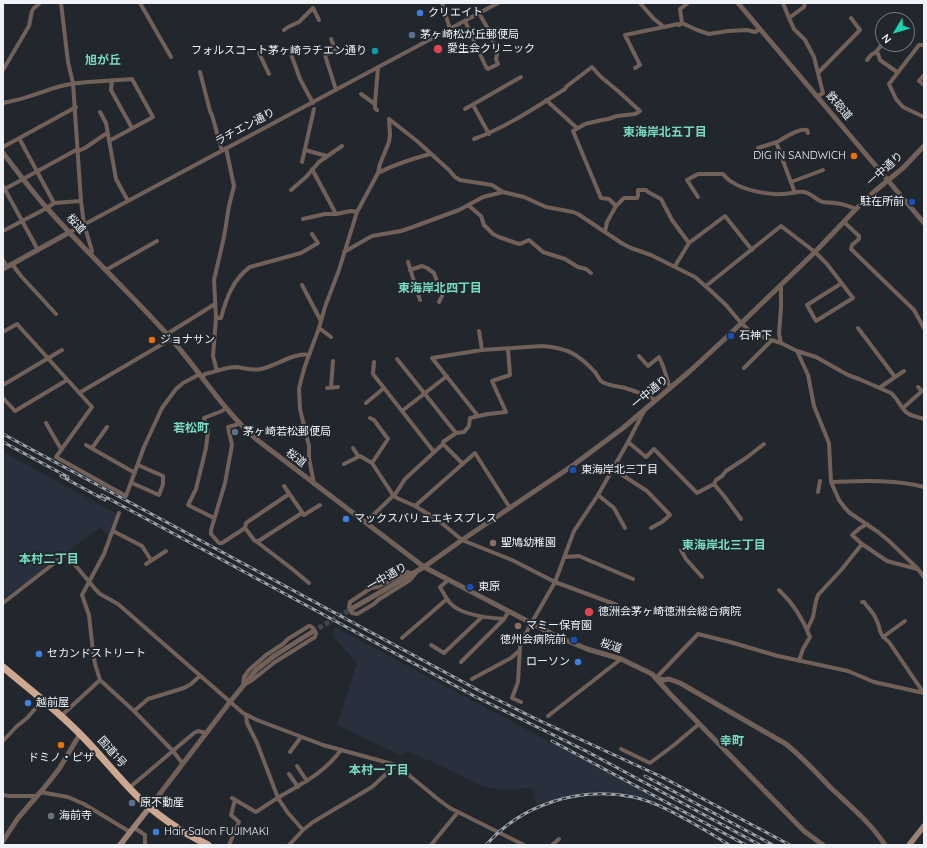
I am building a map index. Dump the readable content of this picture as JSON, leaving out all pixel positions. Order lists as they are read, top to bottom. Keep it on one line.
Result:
{"streets":{"highway":["国道1号"],"street":["鉄砲道","ラチエン通り","一中通り","桜道"]},"crossings":[["鉄砲道","一中通り"],["ラチエン通り","桜道"],["一中通り","桜道"]],"districts":["旭が丘","東海岸北五丁目","東海岸北四丁目","若松町","東海岸北三丁目","本村二丁目","幸町","本村一丁目"],"places":["クリエイト","茅ヶ崎松が丘郵便局","愛生会クリニック","フォルスコート茅ヶ崎ラチエン通り","DIG IN SANDWICH","駐在所前","石神下","ジョナサン","茅ヶ崎若松郵便局","東海岸北三丁目","マックスバリュエキスプレス","聖鳩幼稚園","東原","徳洲会茅ヶ崎徳洲会総合病院","マミー保育園","徳州会病院前","セカンドストリート","ローソン","越前屋","ドミノ・ピザ","原不動産","海前寺","Hair Salon FUJIMAKI"],"north":"bottom left"}
